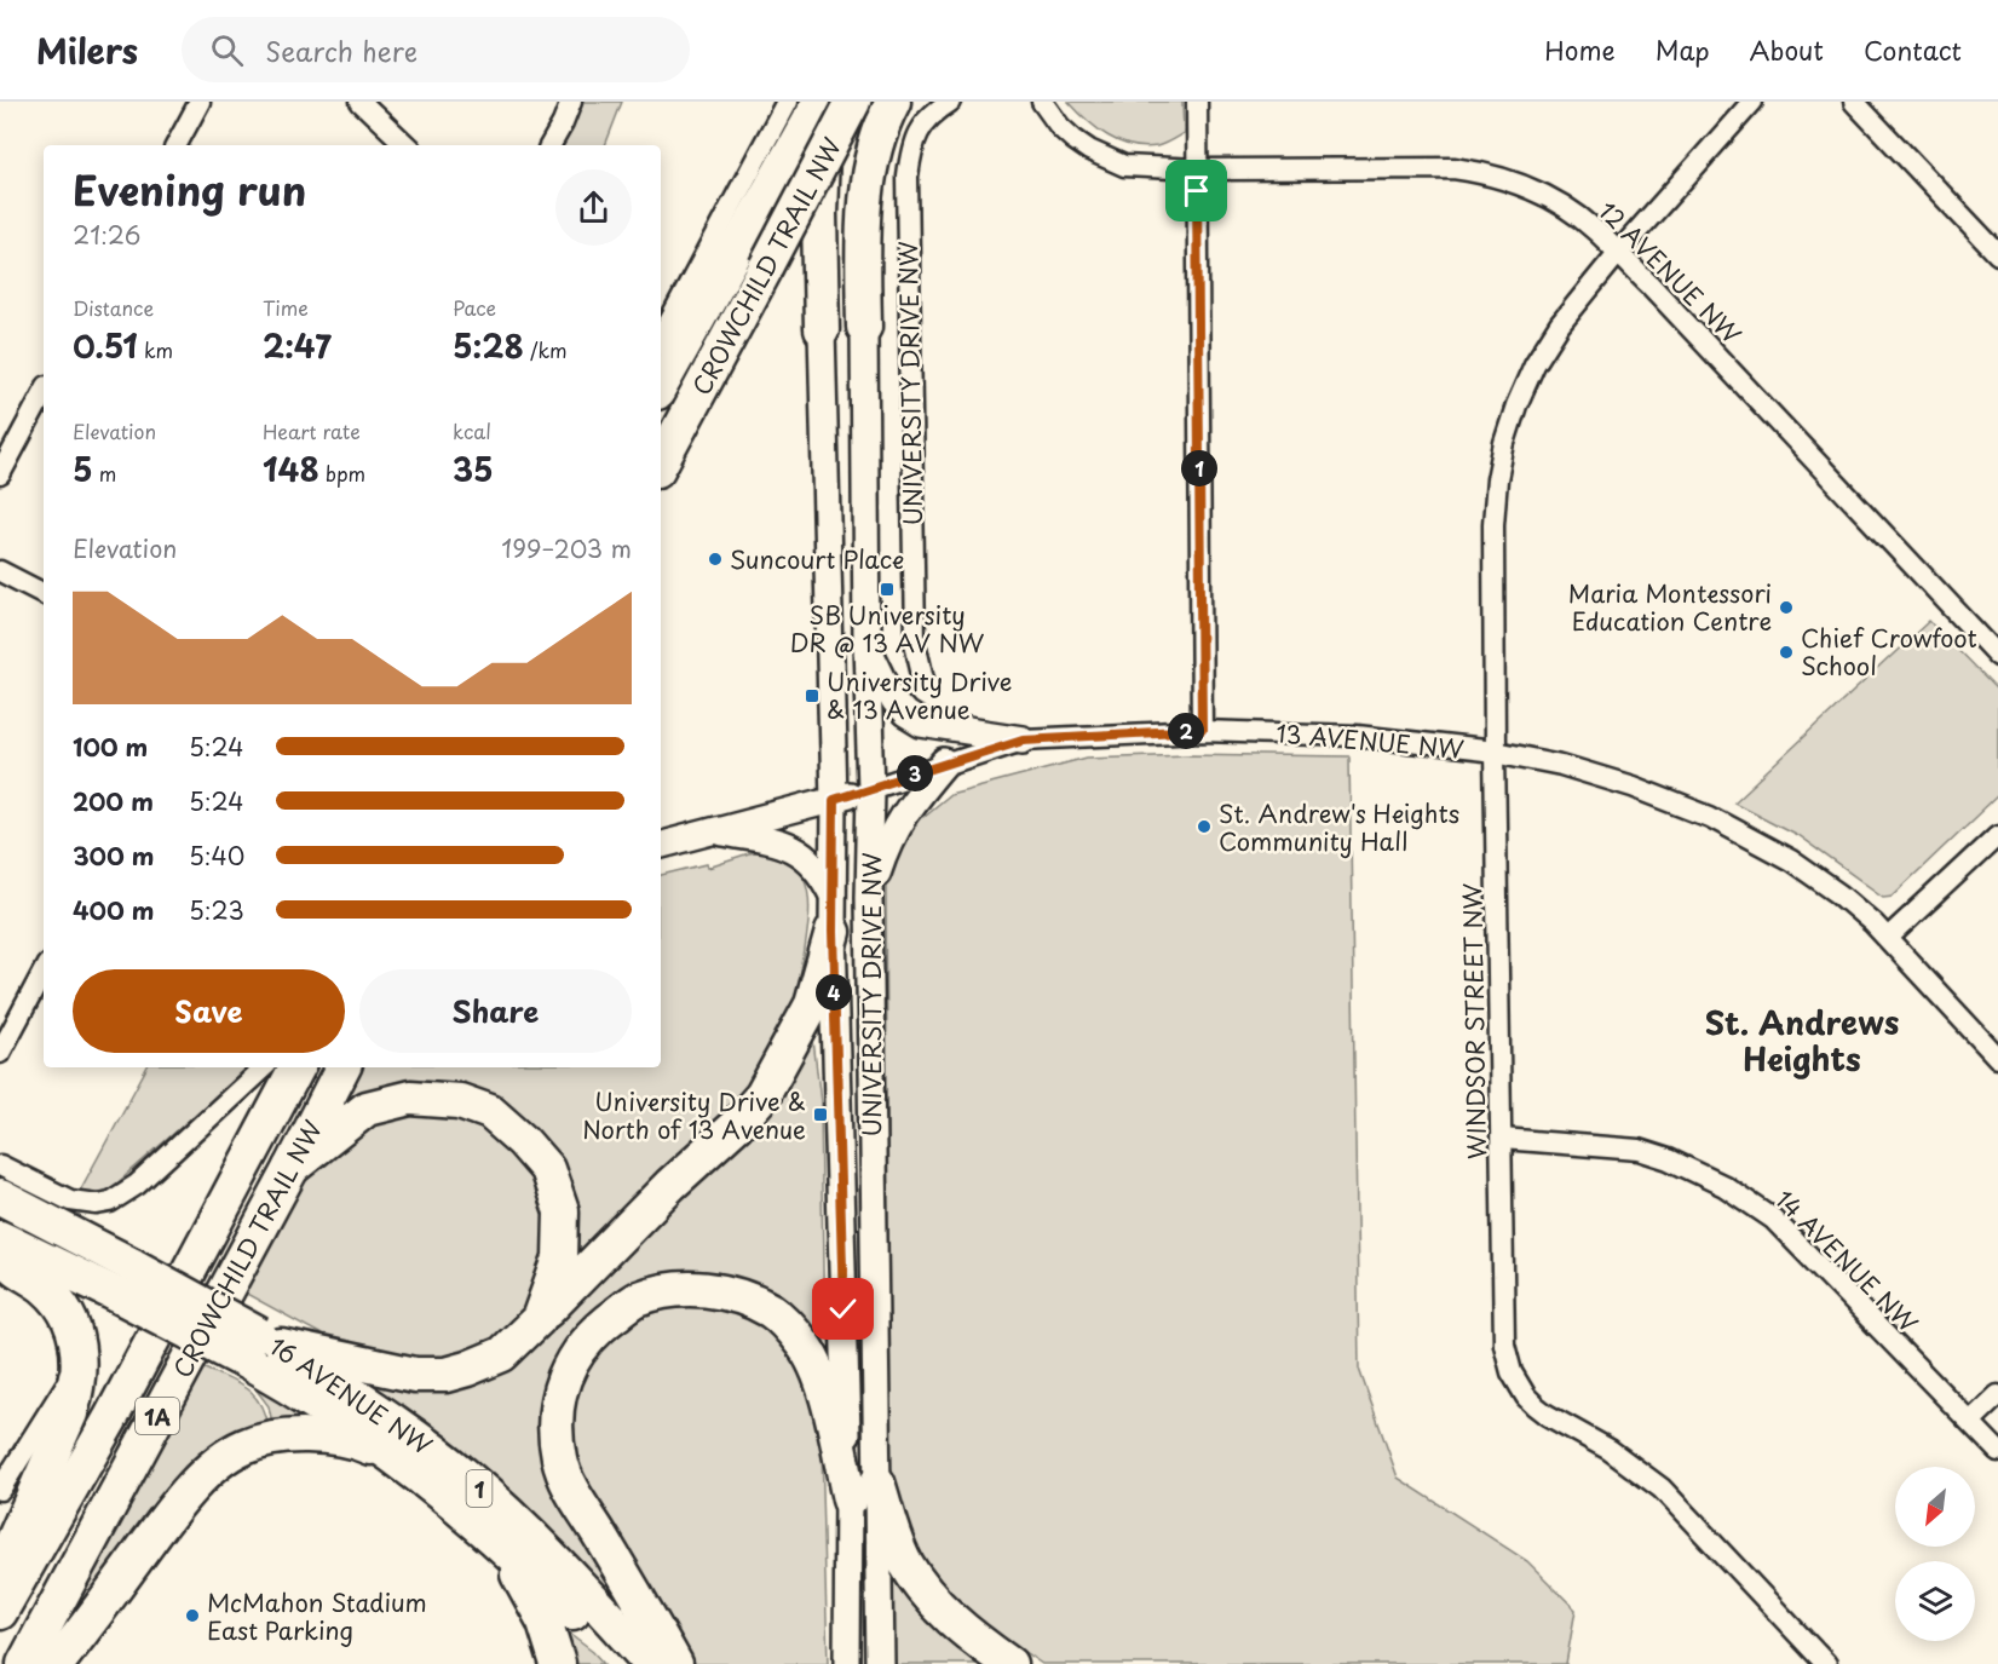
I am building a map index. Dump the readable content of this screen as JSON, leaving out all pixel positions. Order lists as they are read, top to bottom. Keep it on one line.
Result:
{"streets":{"highway":["CROWCHILD TRAIL NW","16 AVENUE NW","1A","1"],"street":["12 AVENUE NW","UNIVERSITY DRIVE NW","13 AVENUE NW","WINDSOR STREET NW","14 AVENUE NW"]},"crossings":[["12 AVENUE NW","WINDSOR STREET NW"],["UNIVERSITY DRIVE NW","13 AVENUE NW"],["13 AVENUE NW","WINDSOR STREET NW"],["WINDSOR STREET NW","14 AVENUE NW"]],"districts":["St. Andrews Heights"],"places":{"other":["Suncourt Place","Maria Montessori Education Centre","Chief Crowfoot School","St. Andrew's Heights Community Hall","McMahon Stadium East Parking"],"transit":["SB University DR @ 13 AV NW","University Drive & 13 Avenue","University Drive & North of 13 Avenue"]},"north":"bottom left","page":{"header":"Milers","search":"Search here","nav":["Home","Map","About","Contact"],"heading":["Evening run","21:26"],"stats":[["Distance","0.51 km"],["Time","2:47"],["Pace","5:28 /km"],["Elevation","5 m"],["Heart rate","148 bpm"],["kcal","35"]],"pins":["1","2","3","4"],"chart":["Elevation","199–203 m"],"list":[{"name":"100 m","note":"5:24"},{"name":"200 m","note":"5:24"},{"name":"300 m","note":"5:40"},{"name":"400 m","note":"5:23"}],"buttons":["Save","Share"]}}
